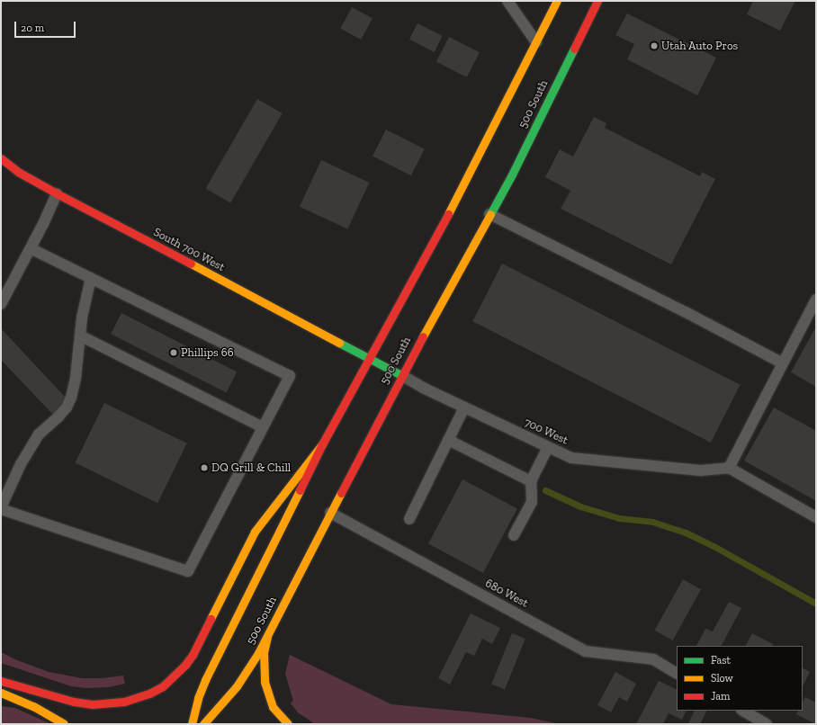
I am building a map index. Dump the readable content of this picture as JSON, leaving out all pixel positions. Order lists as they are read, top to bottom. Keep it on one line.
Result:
{"streets":{"main road":["500 South","South 700 West","700 West"],"lane":["680 West"]},"crossings":[["500 South","South 700 West"],["500 South","700 West"],["500 South","680 West"],["South 700 West","700 West"]],"places":["Utah Auto Pros","Phillips 66","DQ Grill & Chill"],"legend":["Fast","Slow","Jam"],"scale_bar":"20 m"}
